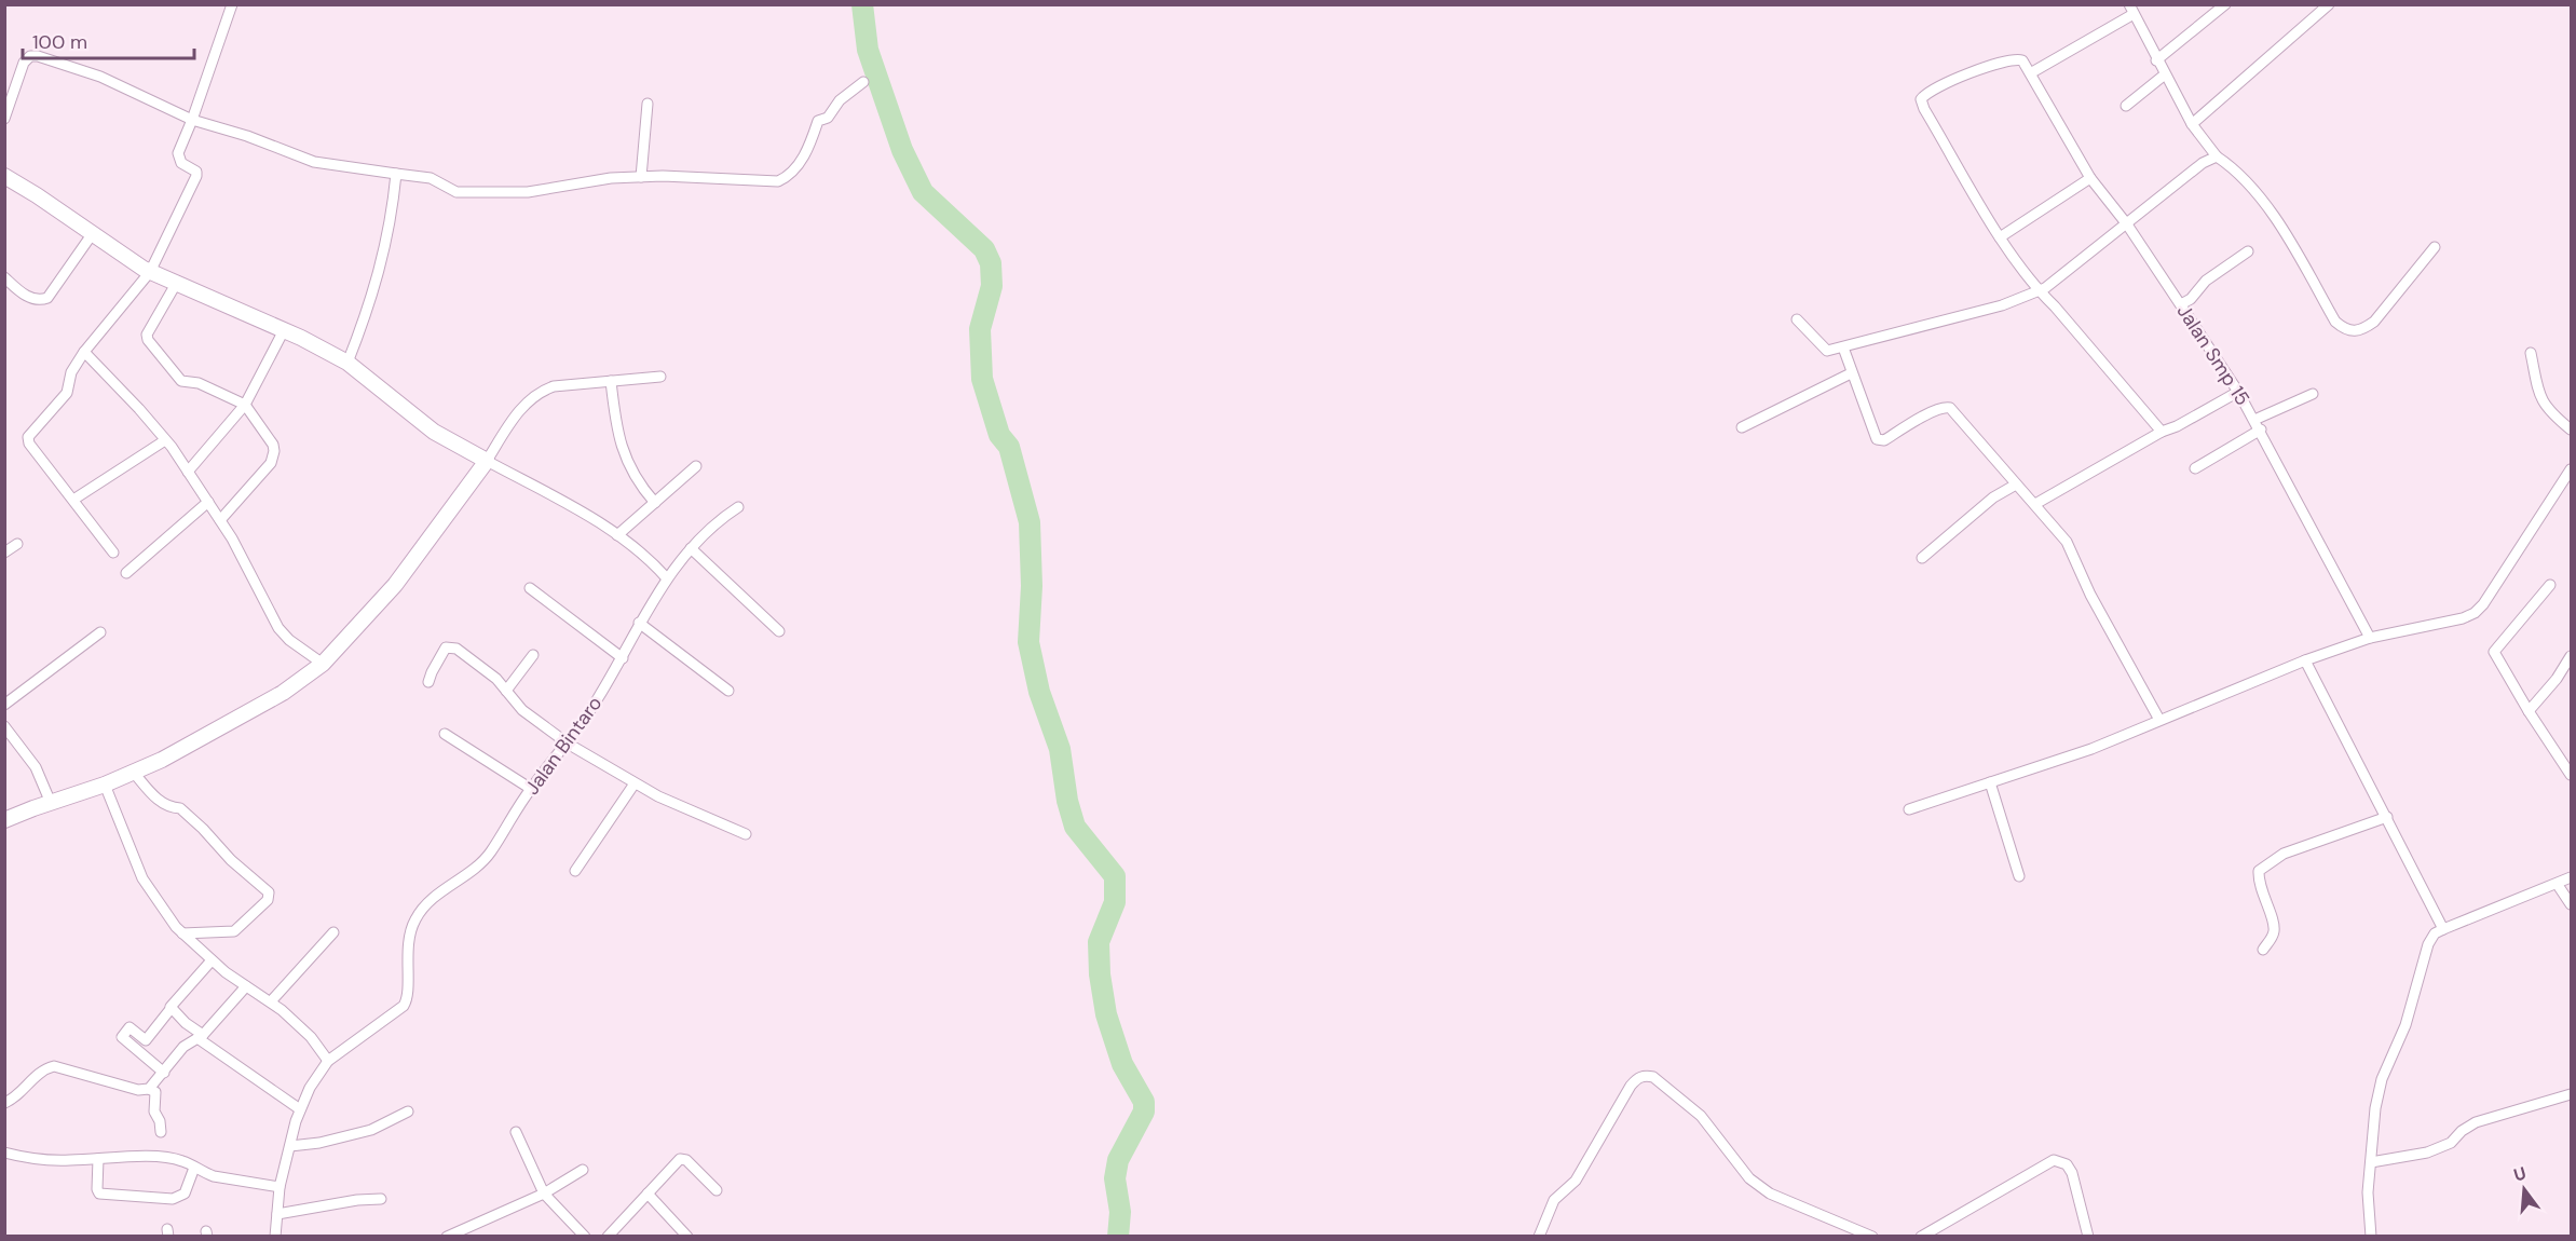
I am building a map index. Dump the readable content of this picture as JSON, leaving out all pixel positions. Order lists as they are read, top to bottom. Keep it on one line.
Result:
{"streets":{"street":["Jalan Smp 15","Jalan Bintaro"]},"scale_bar":"100 m","north":"top"}
